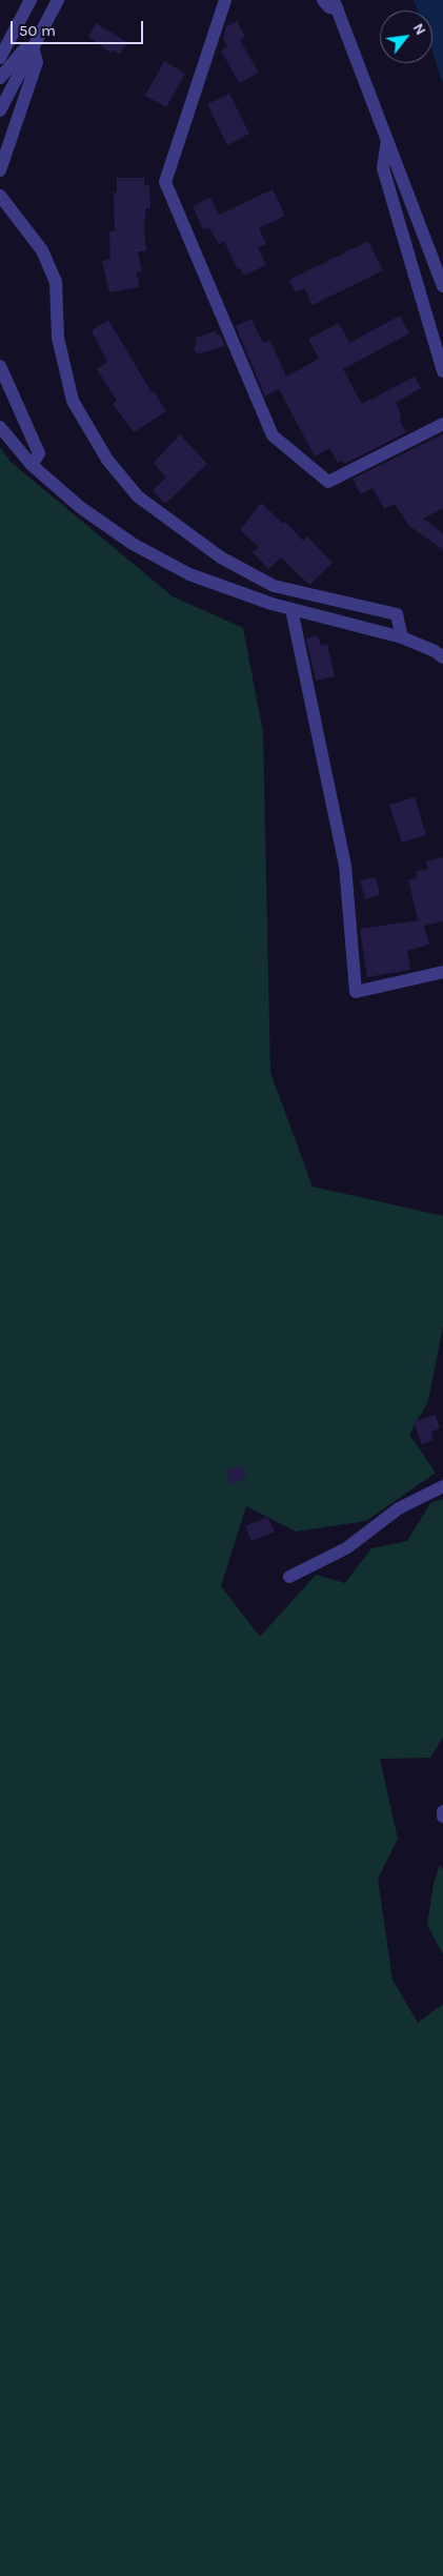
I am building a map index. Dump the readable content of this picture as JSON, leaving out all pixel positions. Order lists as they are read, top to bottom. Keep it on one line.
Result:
{"scale_bar":"50 m","north":"top right"}
